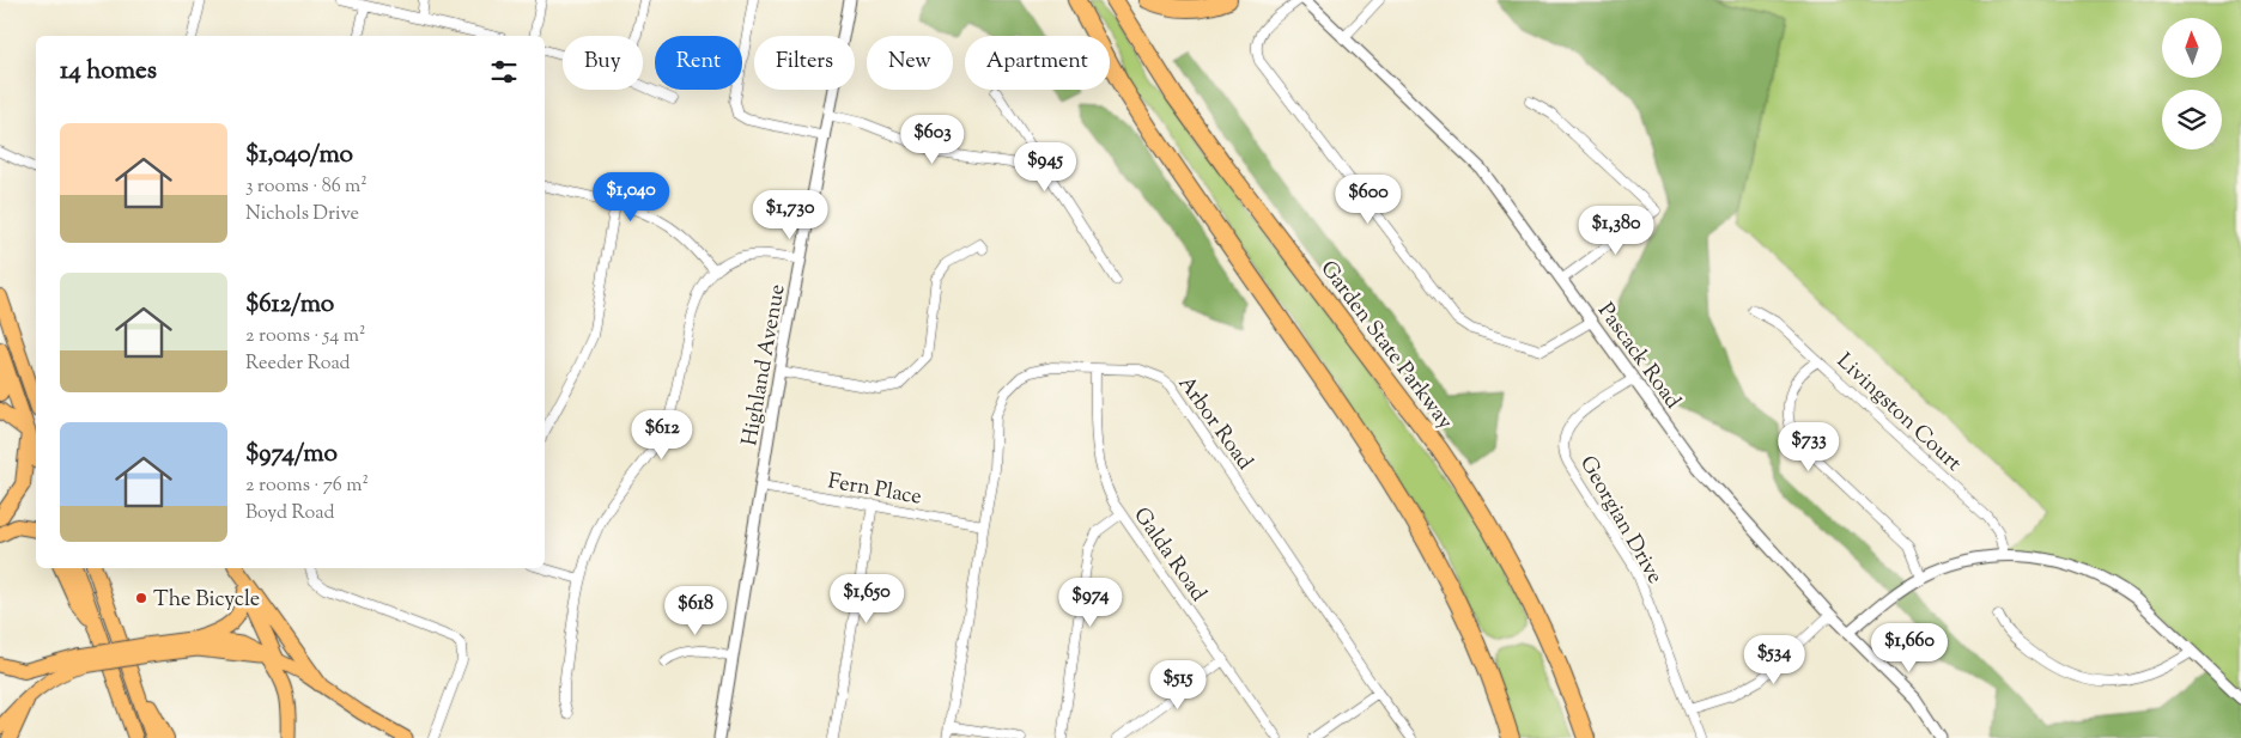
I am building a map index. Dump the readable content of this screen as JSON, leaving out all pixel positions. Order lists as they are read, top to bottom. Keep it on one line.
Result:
{"streets":{"highway":["Garden State Parkway"],"street":["Pascack Road","Highland Avenue","Livingston Court","Arbor Road","Fern Place","Georgian Drive","Galda Road"]},"crossings":[["Pascack Road","Georgian Drive"],["Highland Avenue","Fern Place"],["Arbor Road","Fern Place"],["Arbor Road","Galda Road"]],"places":["The Bicycle"],"north":"top","page":{"chip":["Buy","Rent","Filters","New","Apartment"],"heading":"14 homes","list":[{"name":"$1,040/mo","note":"3 rooms · 86 m² · Nichols Drive"},{"name":"$612/mo","note":"2 rooms · 54 m² · Reeder Road"},{"name":"$974/mo","note":"2 rooms · 76 m² · Boyd Road"}],"price":["$603","$945","$1,040","$600","$1,730","$1,380","$612","$733","$1,650","$974","$618","$1,660","$534","$515"]}}
